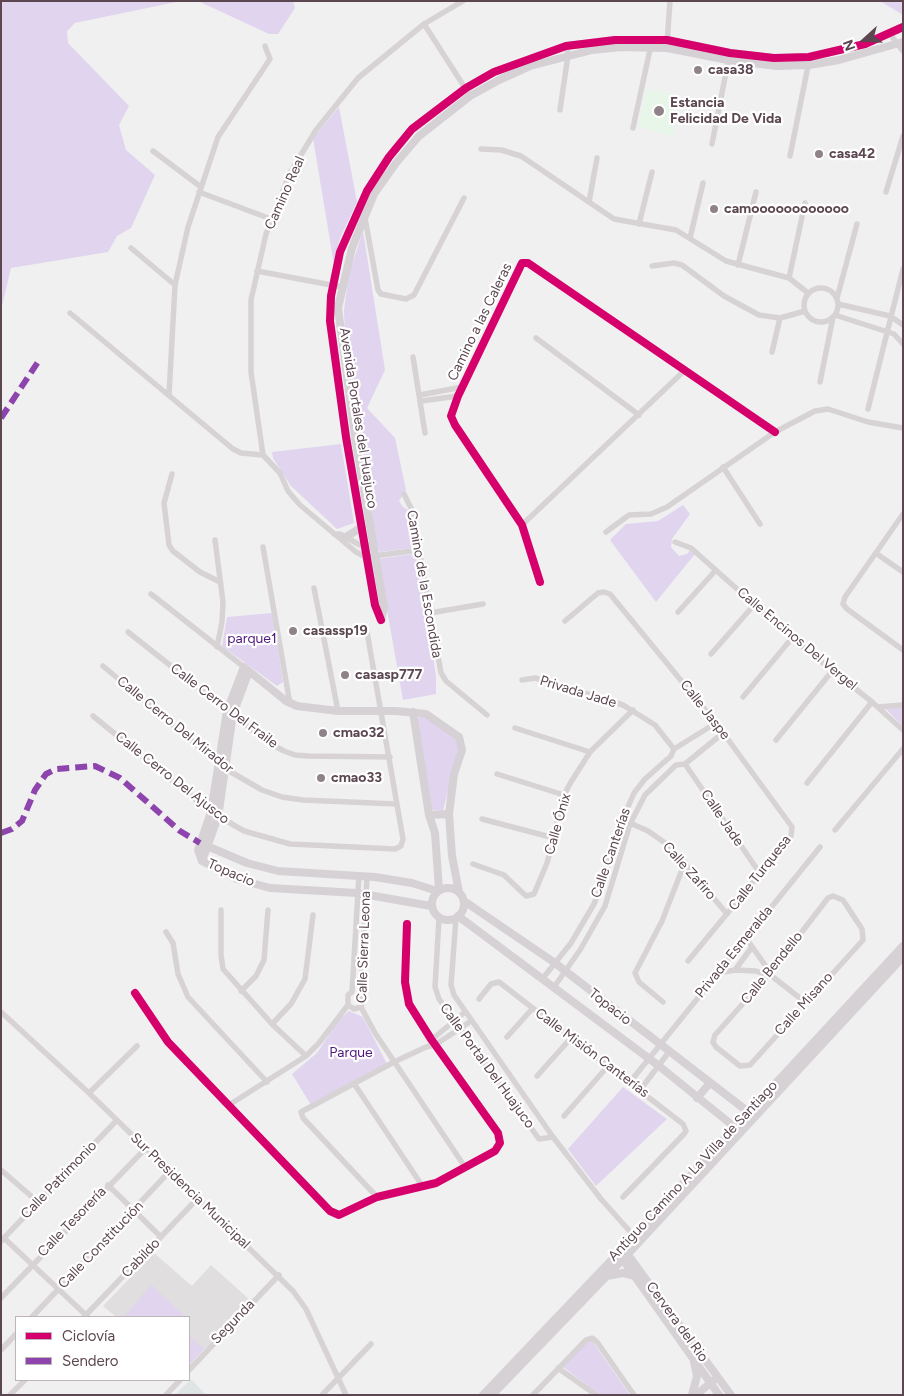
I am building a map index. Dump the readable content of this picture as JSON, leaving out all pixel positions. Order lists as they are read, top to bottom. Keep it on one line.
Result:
{"streets":{"street":["Camino Real","Camino a las Caleras","Avenida Portales del Huajuco","Camino de la Escondida","Calle Encinos Del Vergel","Privada Jade","Calle Cerro Del Fraile","Calle Jaspe","Calle Cerro Del Mirador","Calle Cerro Del Ajusco","Calle Jade","Calle Ónix","Calle Canterías","Calle Zafiro","Topacio","Calle Turquesa","Calle Sierra Leona","Privada Esmeralda","Calle Bendello","Calle Misano","Calle Misión Canterías","Calle Portal Del Huajuco","Antiguo Camino A La Villa de Santiago","Calle Patrimonio","Sur Presidencia Municipal","Calle Tesorería","Calle Constitución","Cabildo","Segunda","Cervera del Rio"]},"crossings":[["Privada Jade","Calle Jade"],["Privada Jade","Calle Ónix"],["Calle Jaspe","Calle Canterías"],["Calle Jaspe","Calle Turquesa"],["Calle Cerro Del Mirador","Calle Cerro Del Ajusco"],["Calle Jade","Calle Ónix"],["Calle Jade","Calle Canterías"],["Calle Jade","Calle Turquesa"],["Calle Canterías","Calle Zafiro"],["Calle Canterías","Topacio"],["Calle Zafiro","Calle Turquesa"],["Topacio","Calle Sierra Leona"],["Topacio","Privada Esmeralda"],["Topacio","Calle Portal Del Huajuco"],["Topacio","Antiguo Camino A La Villa de Santiago"],["Privada Esmeralda","Calle Misión Canterías"],["Calle Bendello","Calle Misano"],["Calle Portal Del Huajuco","Antiguo Camino A La Villa de Santiago"],["Antiguo Camino A La Villa de Santiago","Cervera del Rio"],["Calle Patrimonio","Sur Presidencia Municipal"],["Sur Presidencia Municipal","Calle Tesorería"],["Sur Presidencia Municipal","Calle Constitución"],["Sur Presidencia Municipal","Cabildo"],["Sur Presidencia Municipal","Segunda"]],"parks":["parque1","Parque"],"places":["casa38","Estancia Felicidad De Vida","casa42","camoooooooooooo","casassp19","casasp777","cmao32","cmao33"],"legend":["Ciclovía","Sendero"],"north":"left"}
